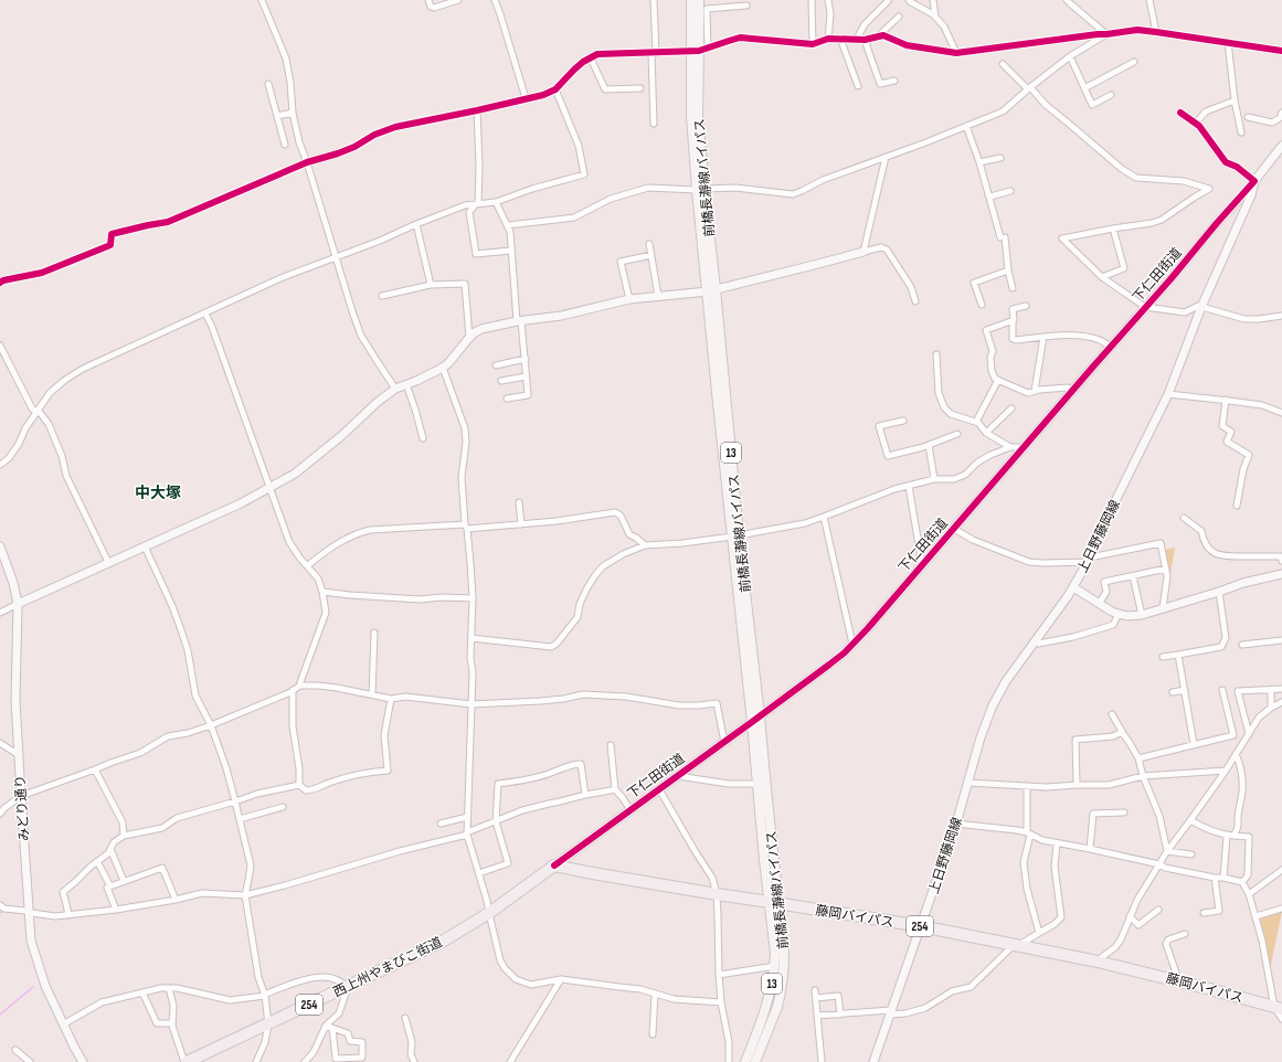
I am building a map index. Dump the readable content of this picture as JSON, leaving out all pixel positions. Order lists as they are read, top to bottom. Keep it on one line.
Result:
{"streets":{"highway":["藤岡バイパス","254","西上州やまびこ街道"],"main road":["前橋長瀞線バイパス","13"],"street":["下仁田街道","上日野藤岡線","みどり通り"]},"crossings":[["前橋長瀞線バイパス","下仁田街道"],["前橋長瀞線バイパス","藤岡バイパス"],["下仁田街道","上日野藤岡線"],["下仁田街道","藤岡バイパス"],["下仁田街道","西上州やまびこ街道"],["上日野藤岡線","藤岡バイパス"],["藤岡バイパス","西上州やまびこ街道"]],"districts":["中大塚"]}
